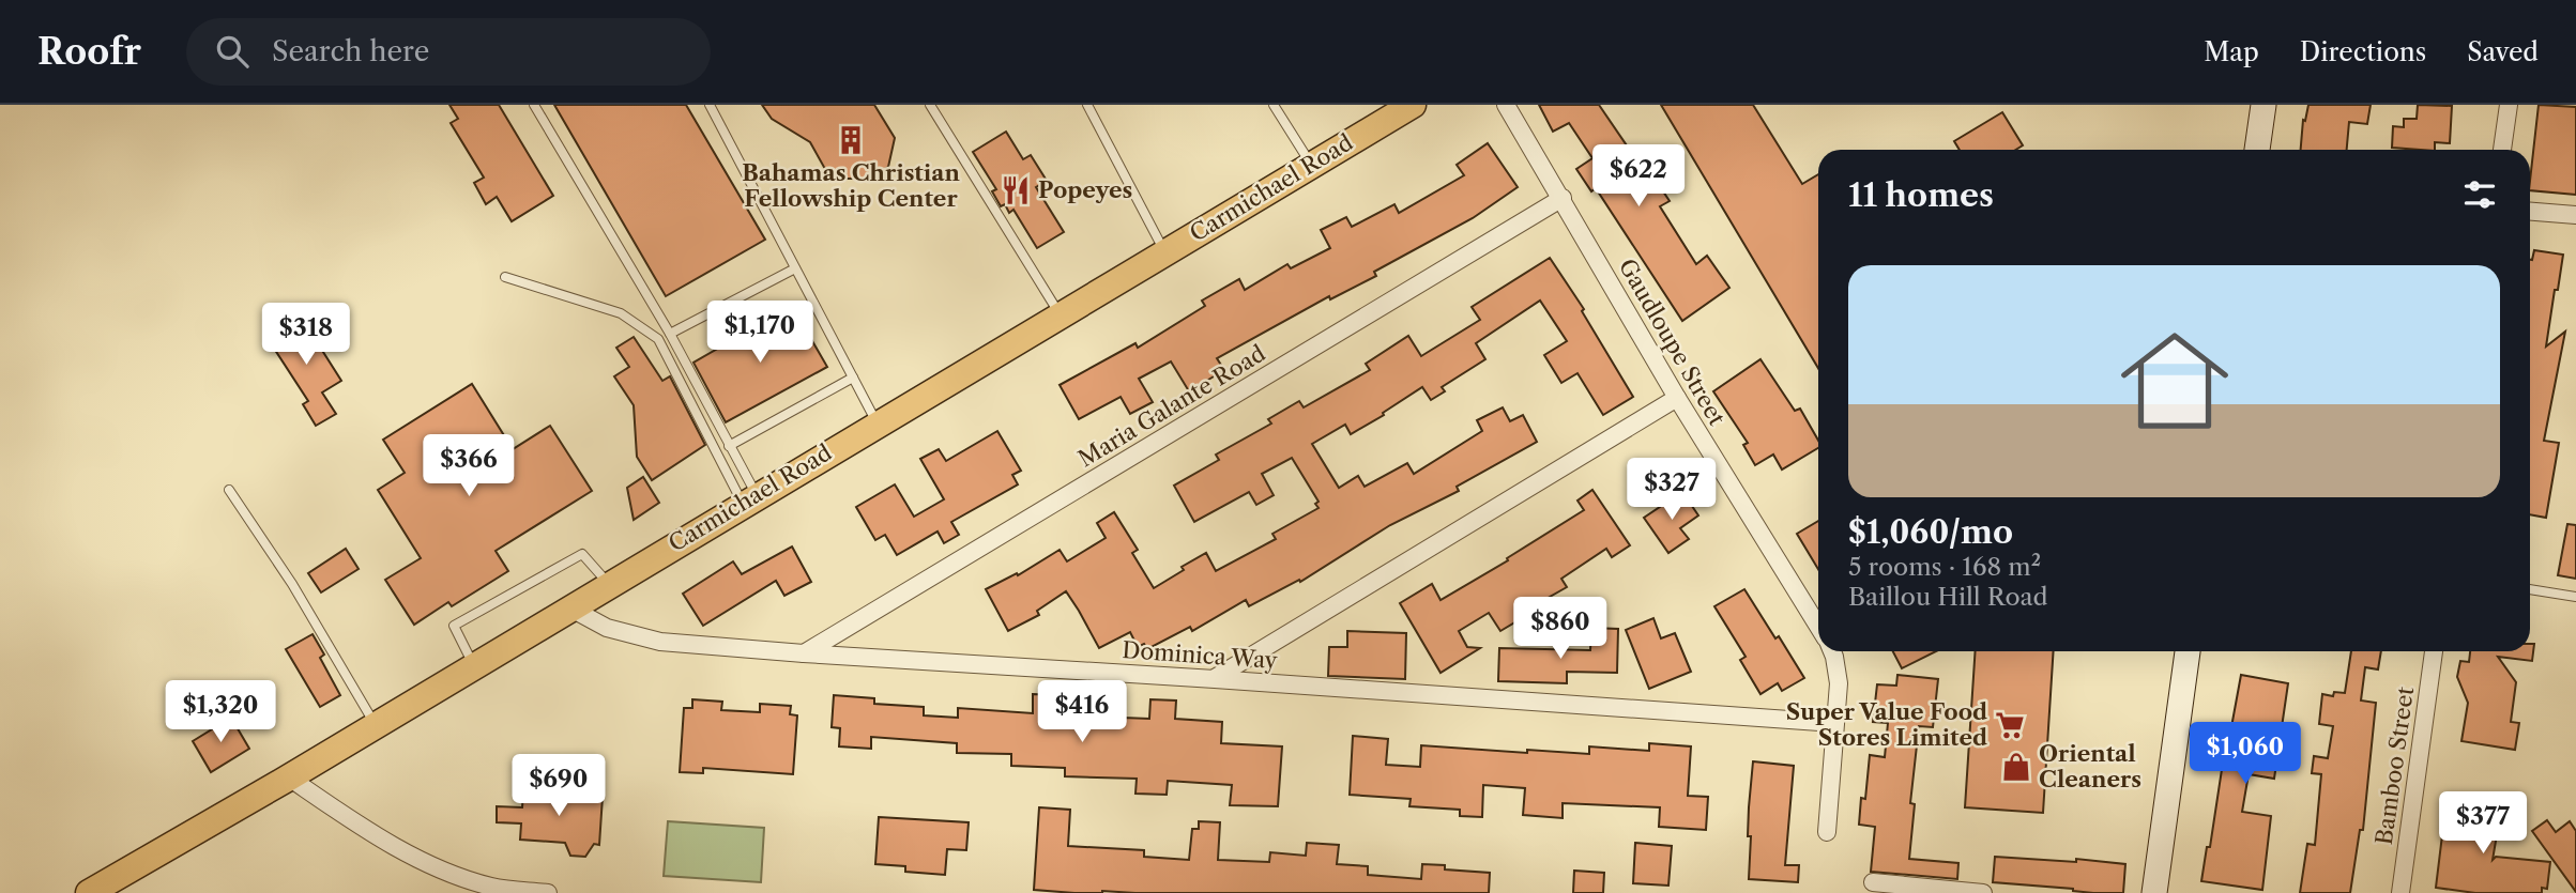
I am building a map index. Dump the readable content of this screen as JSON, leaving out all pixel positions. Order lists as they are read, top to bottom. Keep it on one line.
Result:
{"streets":{"main road":["Carmichael Road"],"street":["Gaudloupe Street","Maria Galante Road","Dominica Way","Bamboo Street"]},"crossings":[["Carmichael Road","Dominica Way"],["Gaudloupe Street","Maria Galante Road"],["Maria Galante Road","Dominica Way"]],"places":{"building":["Bahamas Christian Fellowship Center"],"restaurant":["Popeyes"],"supermarket":["Super Value Food Stores Limited"],"shop":["Oriental Cleaners"]},"page":{"header":"Roofr","search":"Search here","nav":["Map","Directions","Saved"],"price":["$622","$1,170","$318","$366","$327","$860","$1,320","$416","$1,060","$690","$377"],"heading":"11 homes","list":[{"name":"$1,060/mo","note":"5 rooms · 168 m² · Baillou Hill Road"}]}}
